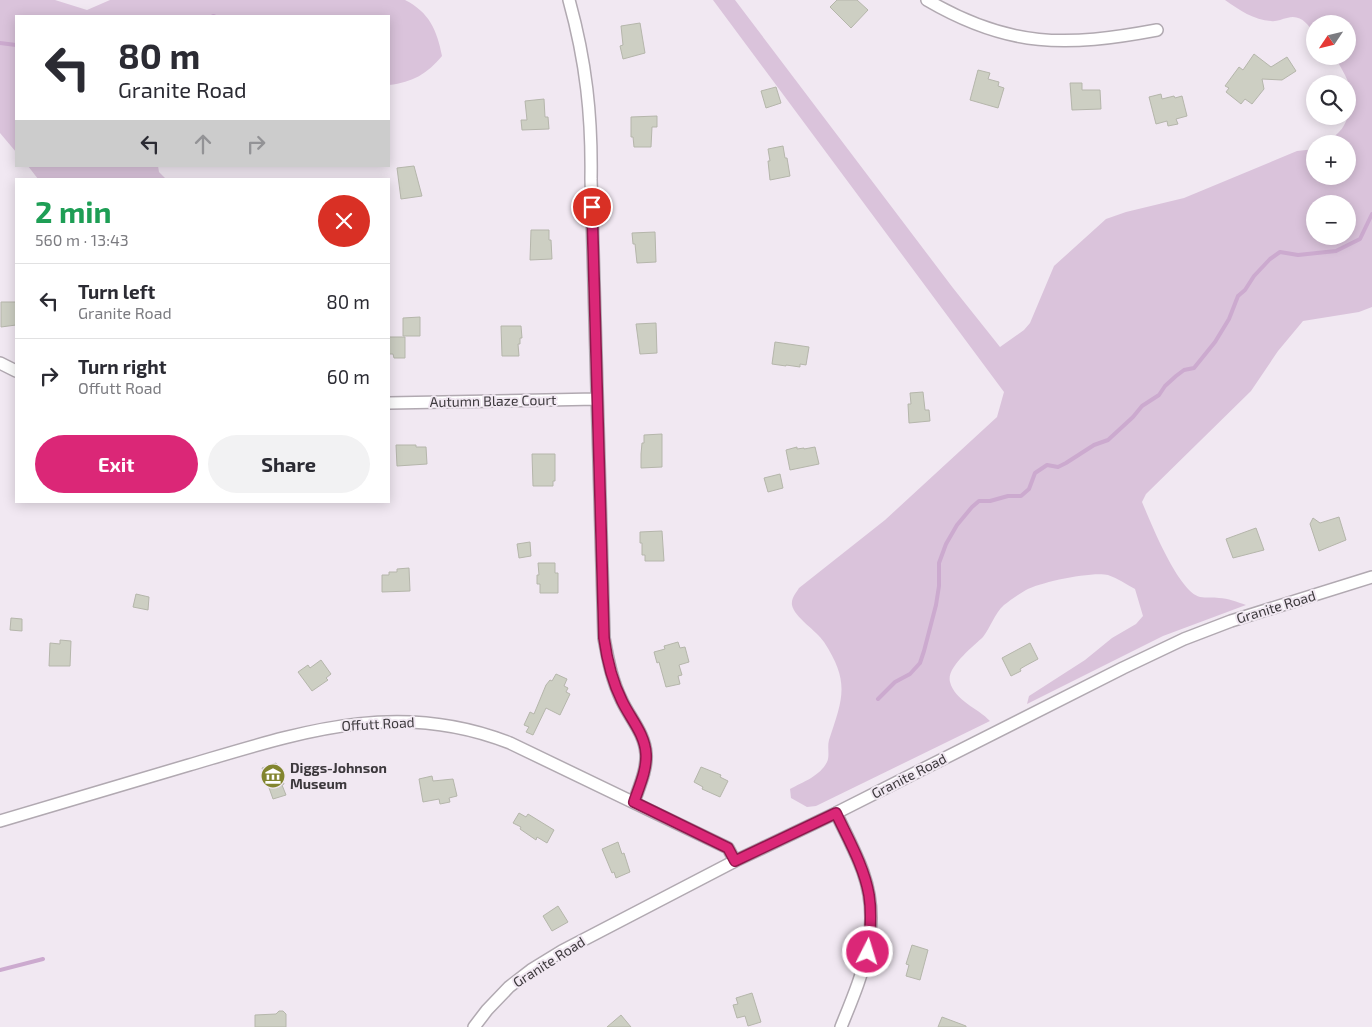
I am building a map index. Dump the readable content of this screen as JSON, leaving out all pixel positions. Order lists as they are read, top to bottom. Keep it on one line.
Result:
{"streets":{"street":["Autumn Blaze Court","Granite Road","Offutt Road"]},"crossings":[["Granite Road","Offutt Road"]],"places":{"museum":["Diggs-Johnson Museum"]},"north":"bottom left","page":{"map_buttons":["+","−"],"turn":["80 m","Granite Road"],"heading":["2 min","560 m · 13:43"],"list":[{"name":"Turn left","note":"Granite Road","value":"80 m"},{"name":"Turn right","note":"Offutt Road","value":"60 m"}],"buttons":["Exit","Share"]}}
